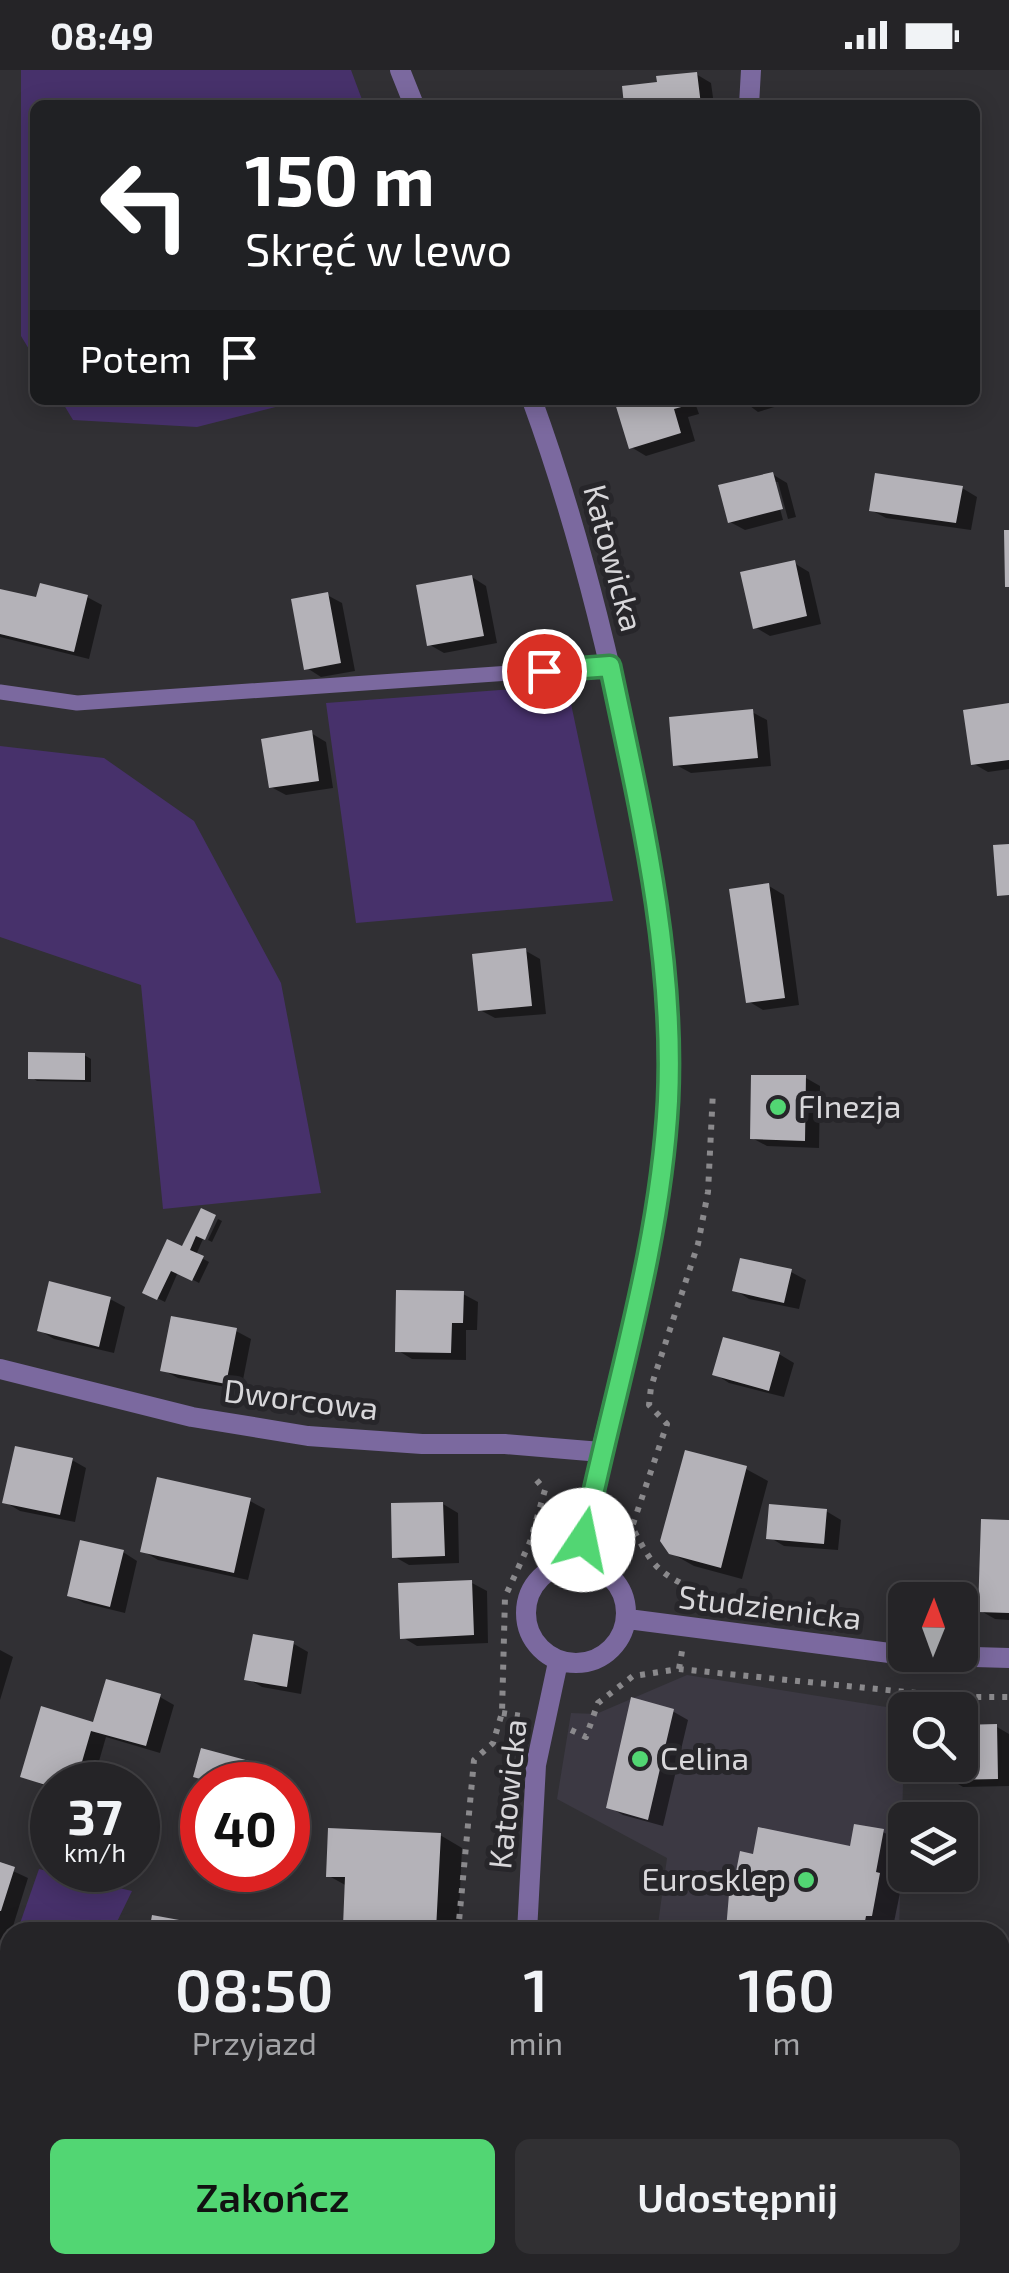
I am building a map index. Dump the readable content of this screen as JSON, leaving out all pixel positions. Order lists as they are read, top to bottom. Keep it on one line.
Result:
{"streets":{"street":["Katowicka","Dworcowa","Studzienicka"]},"crossings":[["Katowicka","Dworcowa"],["Katowicka","Studzienicka"]],"places":["FInezja","Celina","Eurosklep"],"north":"top","page":{"status":"08:49","turn":["150 m","Skręć w lewo"],"then":"Potem","speed":"37 km/h","limit":"40","eta":["08:50","Przyjazd","1","min","160","m"],"buttons":["Zakończ","Udostępnij"]}}
